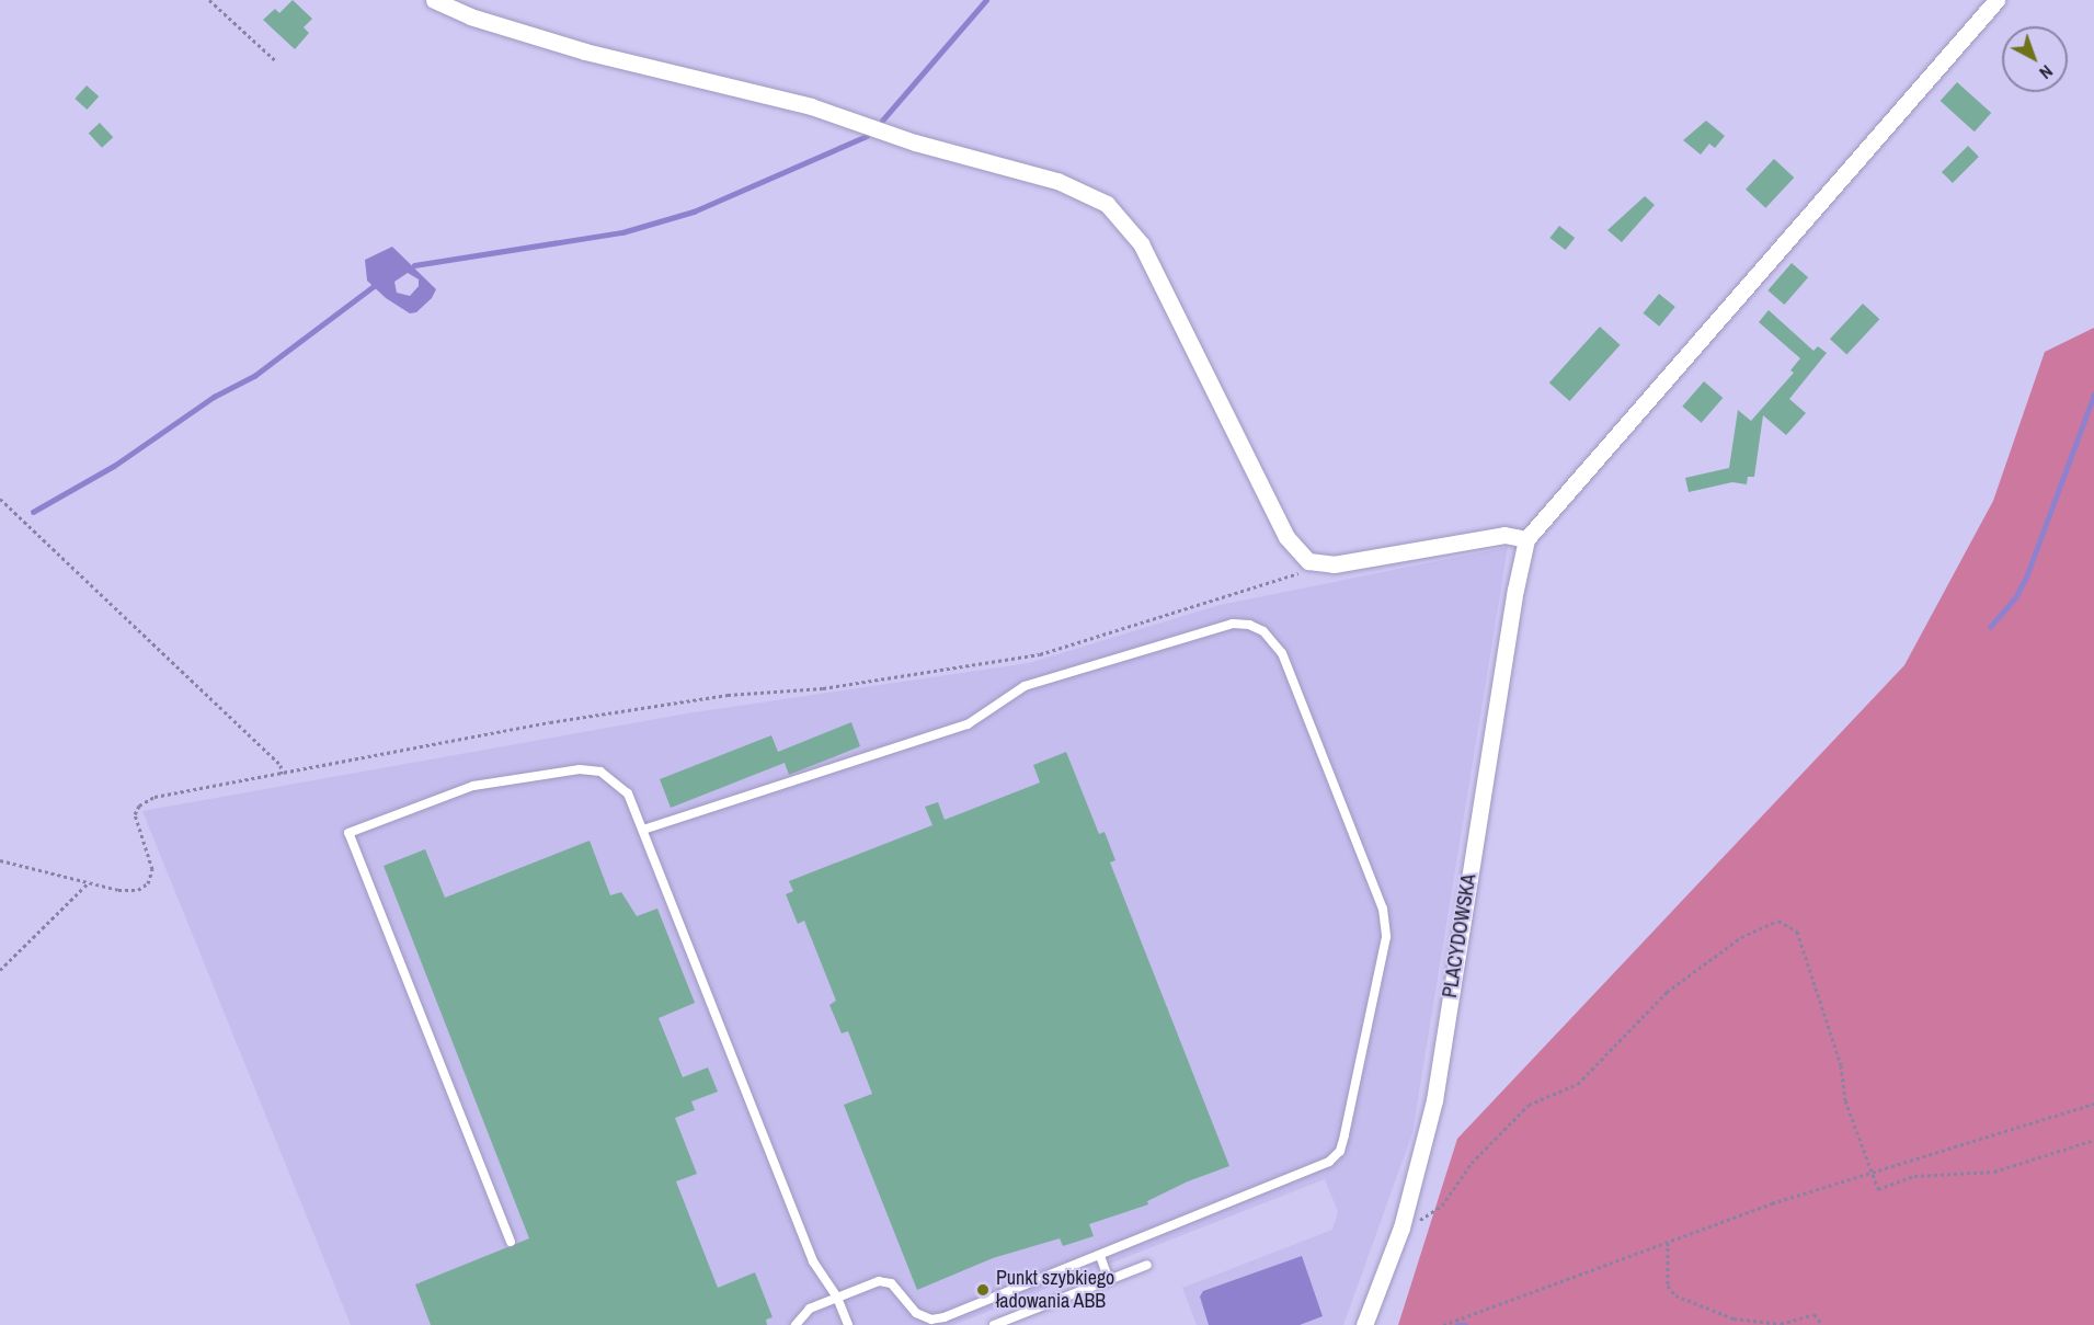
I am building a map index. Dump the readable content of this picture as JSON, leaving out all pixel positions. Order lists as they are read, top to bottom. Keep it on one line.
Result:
{"streets":{"street":["PLACYDOWSKA"]},"places":["Punkt szybkiego ładowania ABB"],"north":"bottom right"}
